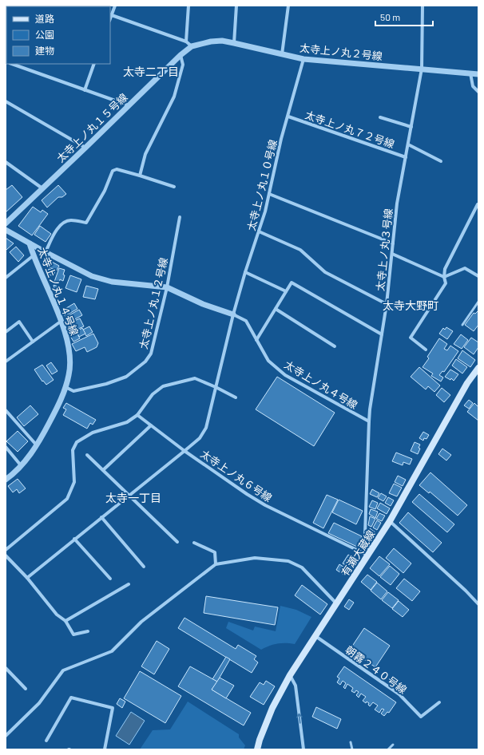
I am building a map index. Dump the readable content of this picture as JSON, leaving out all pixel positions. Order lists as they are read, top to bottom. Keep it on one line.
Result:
{"streets":{"main road":["有瀬大蔵線"],"street":["太寺上ノ丸２号線","太寺上ノ丸１５号線","太寺上ノ丸７２号線","太寺上ノ丸１０号線","太寺上ノ丸３号線","太寺上ノ丸１４号線","太寺上ノ丸１２号線","太寺上ノ丸４号線","太寺上ノ丸６号線","朝霧２４０号線"]},"crossings":[["太寺上ノ丸２号線","太寺上ノ丸１５号線"],["太寺上ノ丸２号線","太寺上ノ丸１０号線"],["太寺上ノ丸２号線","太寺上ノ丸３号線"],["太寺上ノ丸７２号線","太寺上ノ丸１０号線"],["太寺上ノ丸７２号線","太寺上ノ丸３号線"],["太寺上ノ丸１０号線","太寺上ノ丸４号線"],["太寺上ノ丸１０号線","太寺上ノ丸６号線"],["太寺上ノ丸３号線","太寺上ノ丸４号線"],["太寺上ノ丸３号線","太寺上ノ丸６号線"],["太寺上ノ丸３号線","有瀬大蔵線"],["太寺上ノ丸１４号線","太寺上ノ丸１２号線"],["太寺上ノ丸６号線","有瀬大蔵線"],["有瀬大蔵線","朝霧２４０号線"]],"districts":["太寺二丁目","太寺大野町","太寺一丁目"],"legend":["道路","公園","建物"],"scale_bar":"50 m"}
